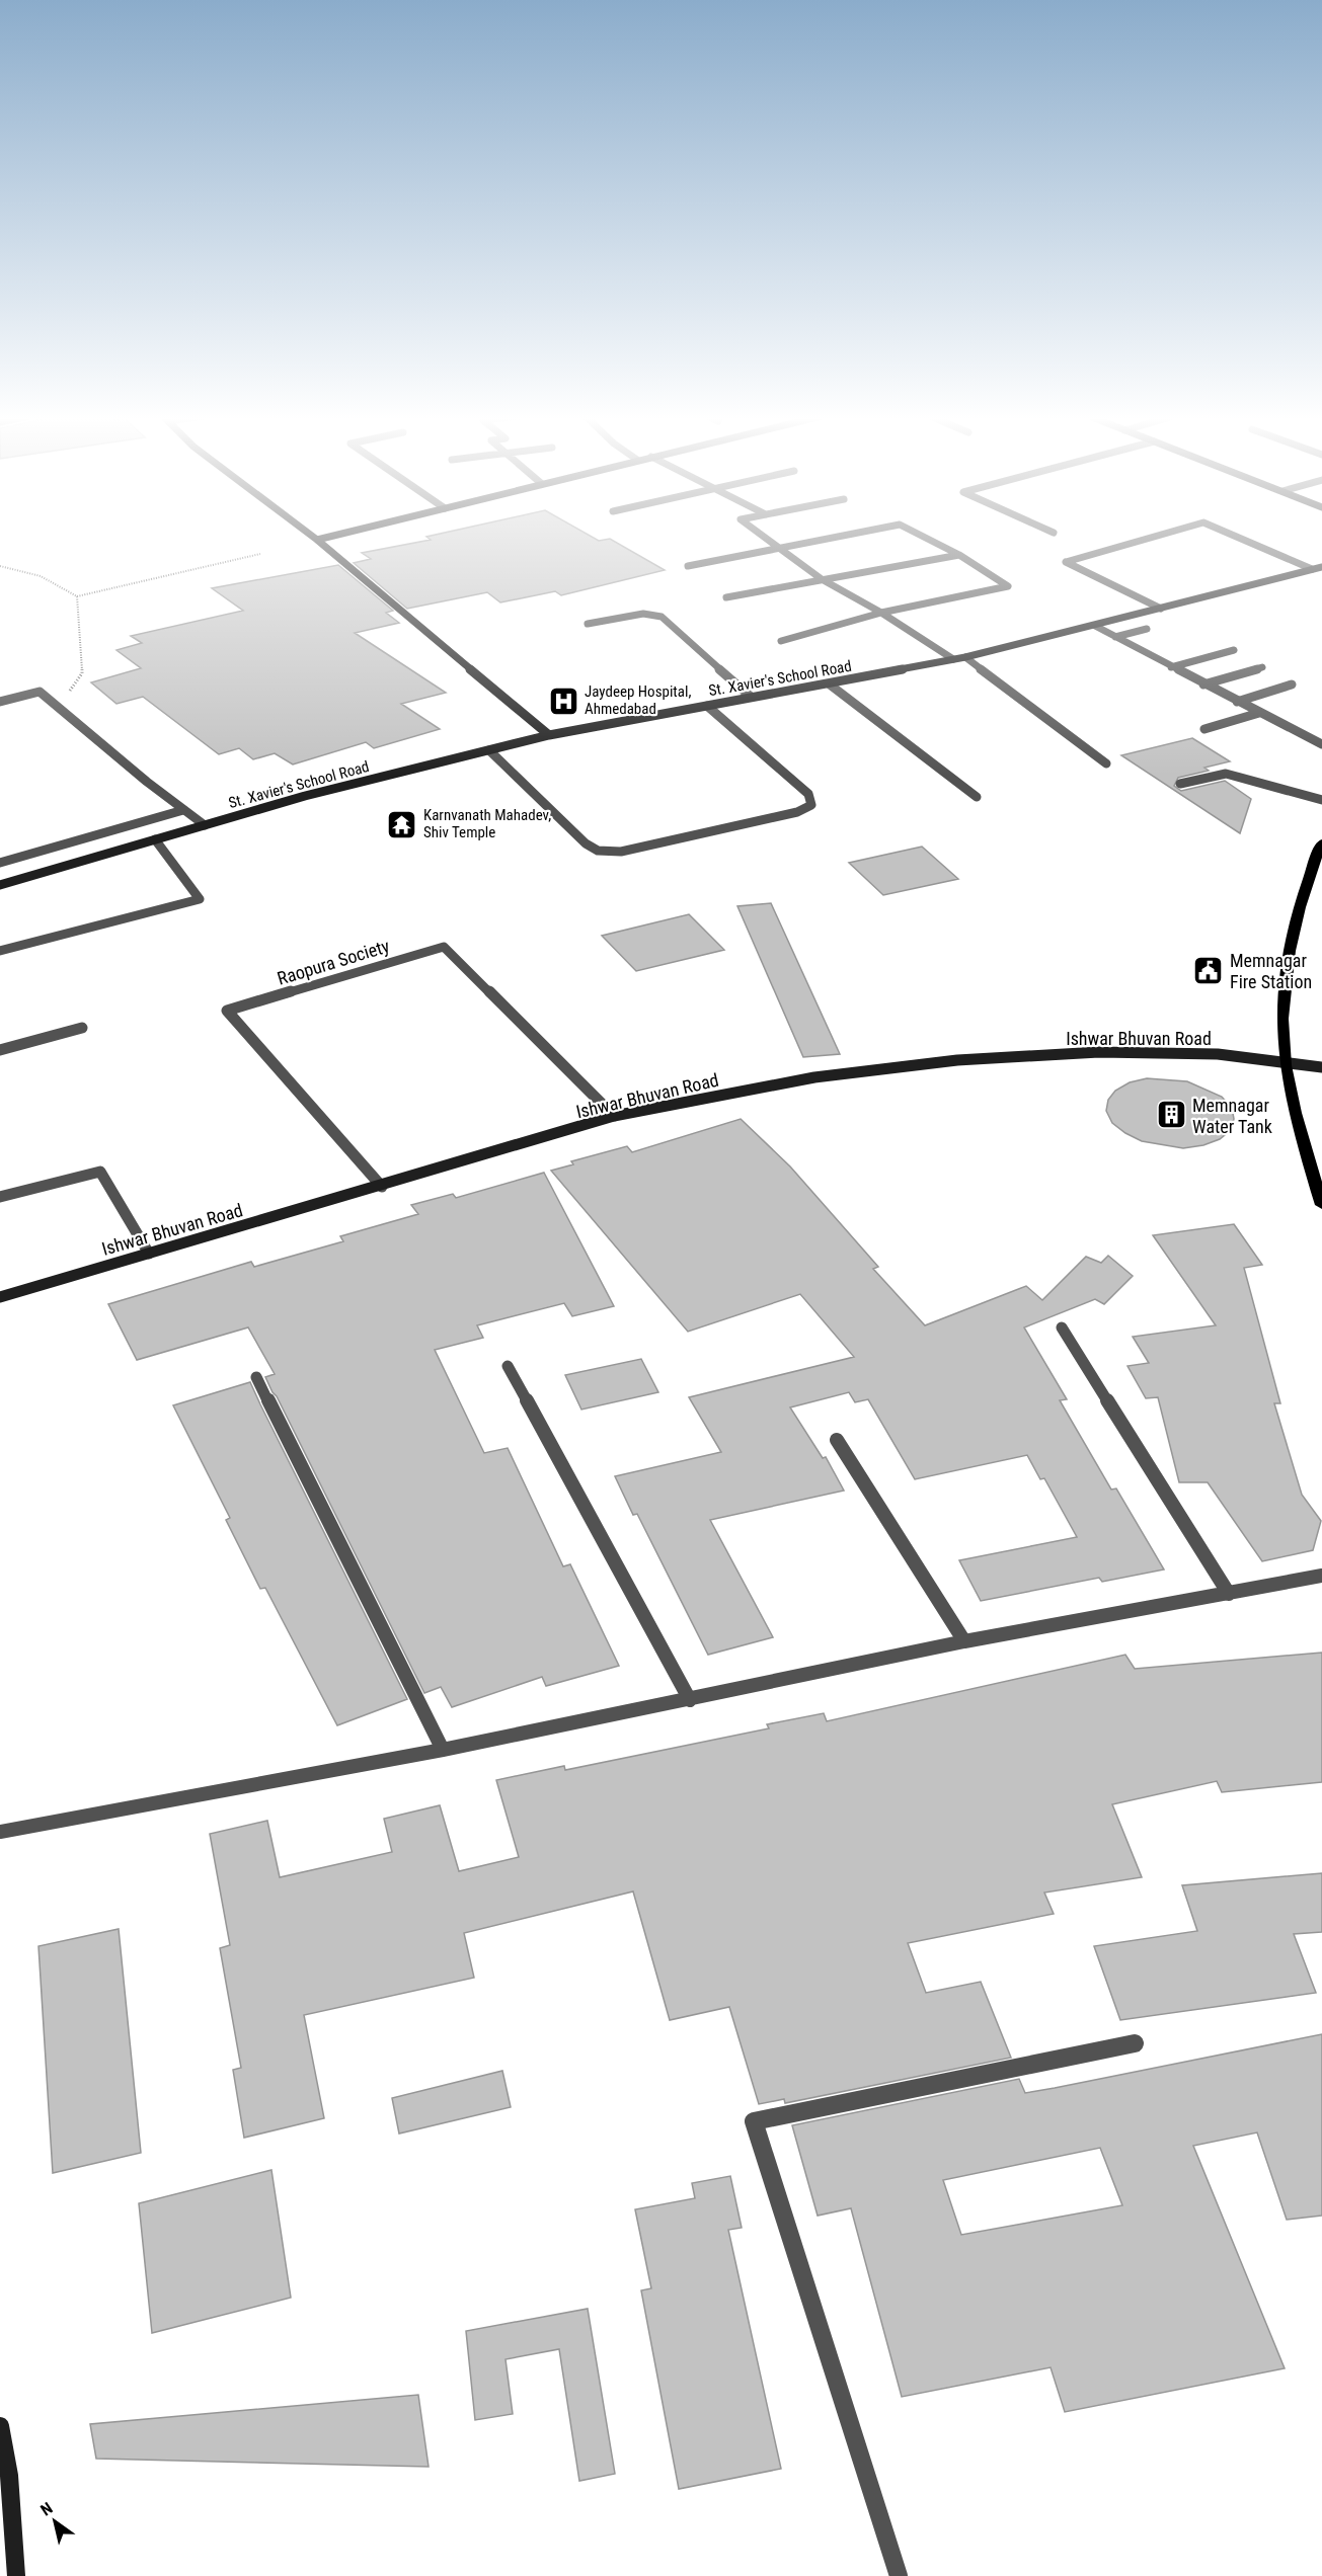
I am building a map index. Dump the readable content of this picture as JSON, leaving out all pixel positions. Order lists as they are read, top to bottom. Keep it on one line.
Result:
{"streets":{"street":["St. Xavier's School Road","Raopura Society","Ishwar Bhuvan Road"]},"crossings":[["Raopura Society","Ishwar Bhuvan Road"]],"places":{"hospital":["Jaydeep Hospital, Ahmedabad"],"temple":["Karnvanath Mahadev, Shiv Temple"],"public building":["Memnagar Fire Station"],"building":["Memnagar Water Tank"]},"north":"top left"}
